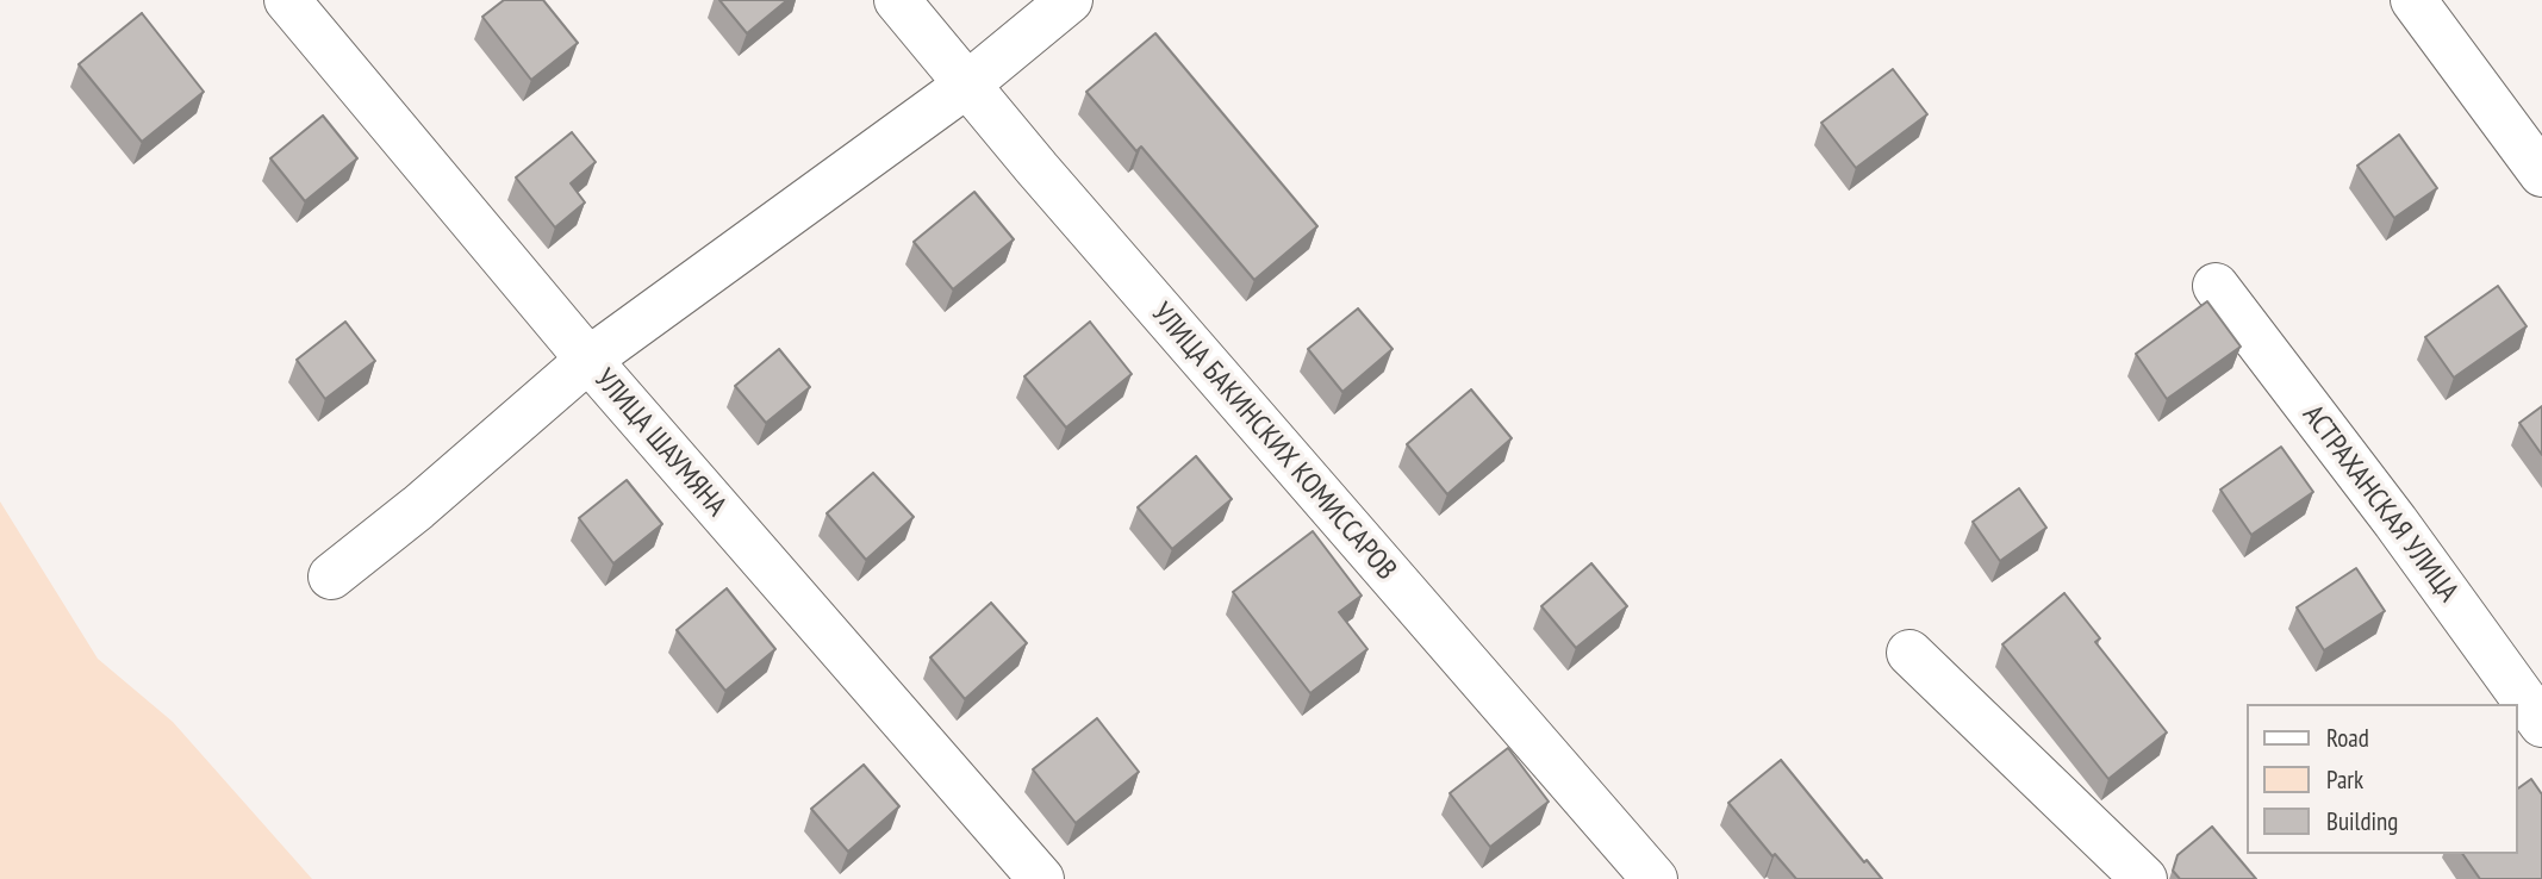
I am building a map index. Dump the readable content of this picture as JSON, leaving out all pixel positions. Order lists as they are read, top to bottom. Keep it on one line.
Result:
{"streets":{"street":["УЛИЦА БАКИНСКИХ КОМИССАРОВ","УЛИЦА ШАУМЯНА","АСТРАХАНСКАЯ УЛИЦА"]},"legend":["Road","Park","Building"]}
